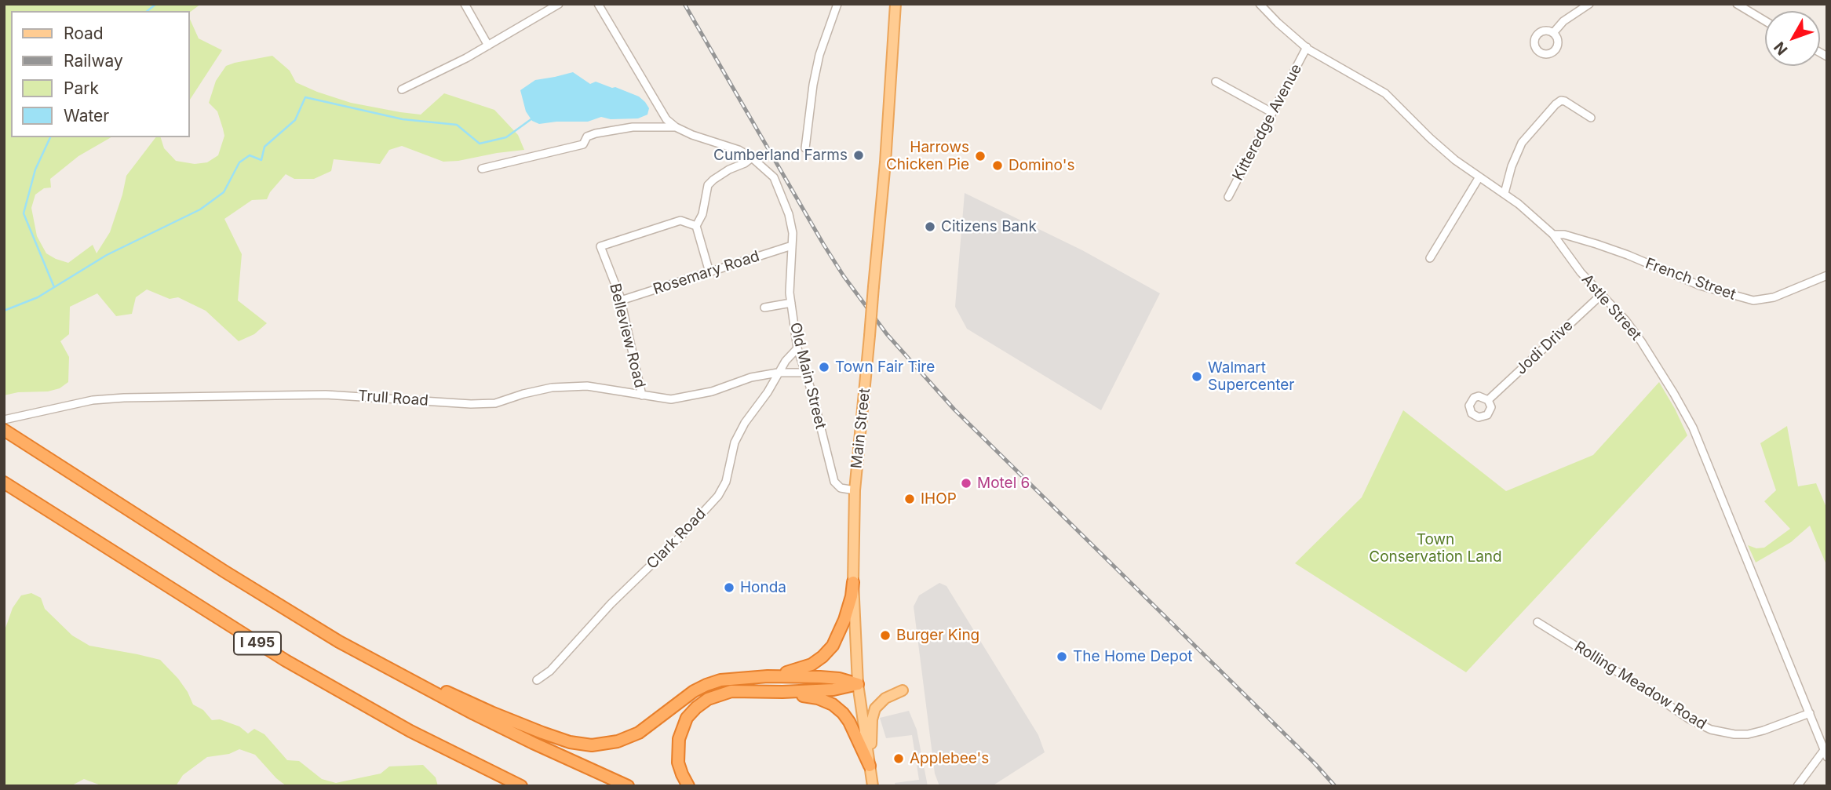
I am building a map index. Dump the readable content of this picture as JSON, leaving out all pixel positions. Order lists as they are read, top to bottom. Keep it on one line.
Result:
{"streets":{"highway":["I 495"],"main road":["Main Street"],"street":["Kitteredge Avenue","Rosemary Road","French Street","Astle Street","Belleview Road","Jodi Drive","Old Main Street","Trull Road","Clark Road","Rolling Meadow Road"]},"crossings":[["Kitteredge Avenue","Astle Street"],["Rosemary Road","Belleview Road"],["Rosemary Road","Old Main Street"],["French Street","Astle Street"],["Astle Street","Jodi Drive"],["Astle Street","Rolling Meadow Road"],["Belleview Road","Trull Road"],["Old Main Street","Trull Road"],["Old Main Street","Main Street"],["Trull Road","Clark Road"],["Trull Road","I 495"]],"parks":["Town Conservation Land"],"places":["Cumberland Farms","Harrows Chicken Pie","Domino's","Citizens Bank","Town Fair Tire","Walmart Supercenter","Motel 6","IHOP","Honda","Burger King","The Home Depot","Applebee's"],"legend":["Road","Railway","Park","Water"],"north":"bottom left"}
